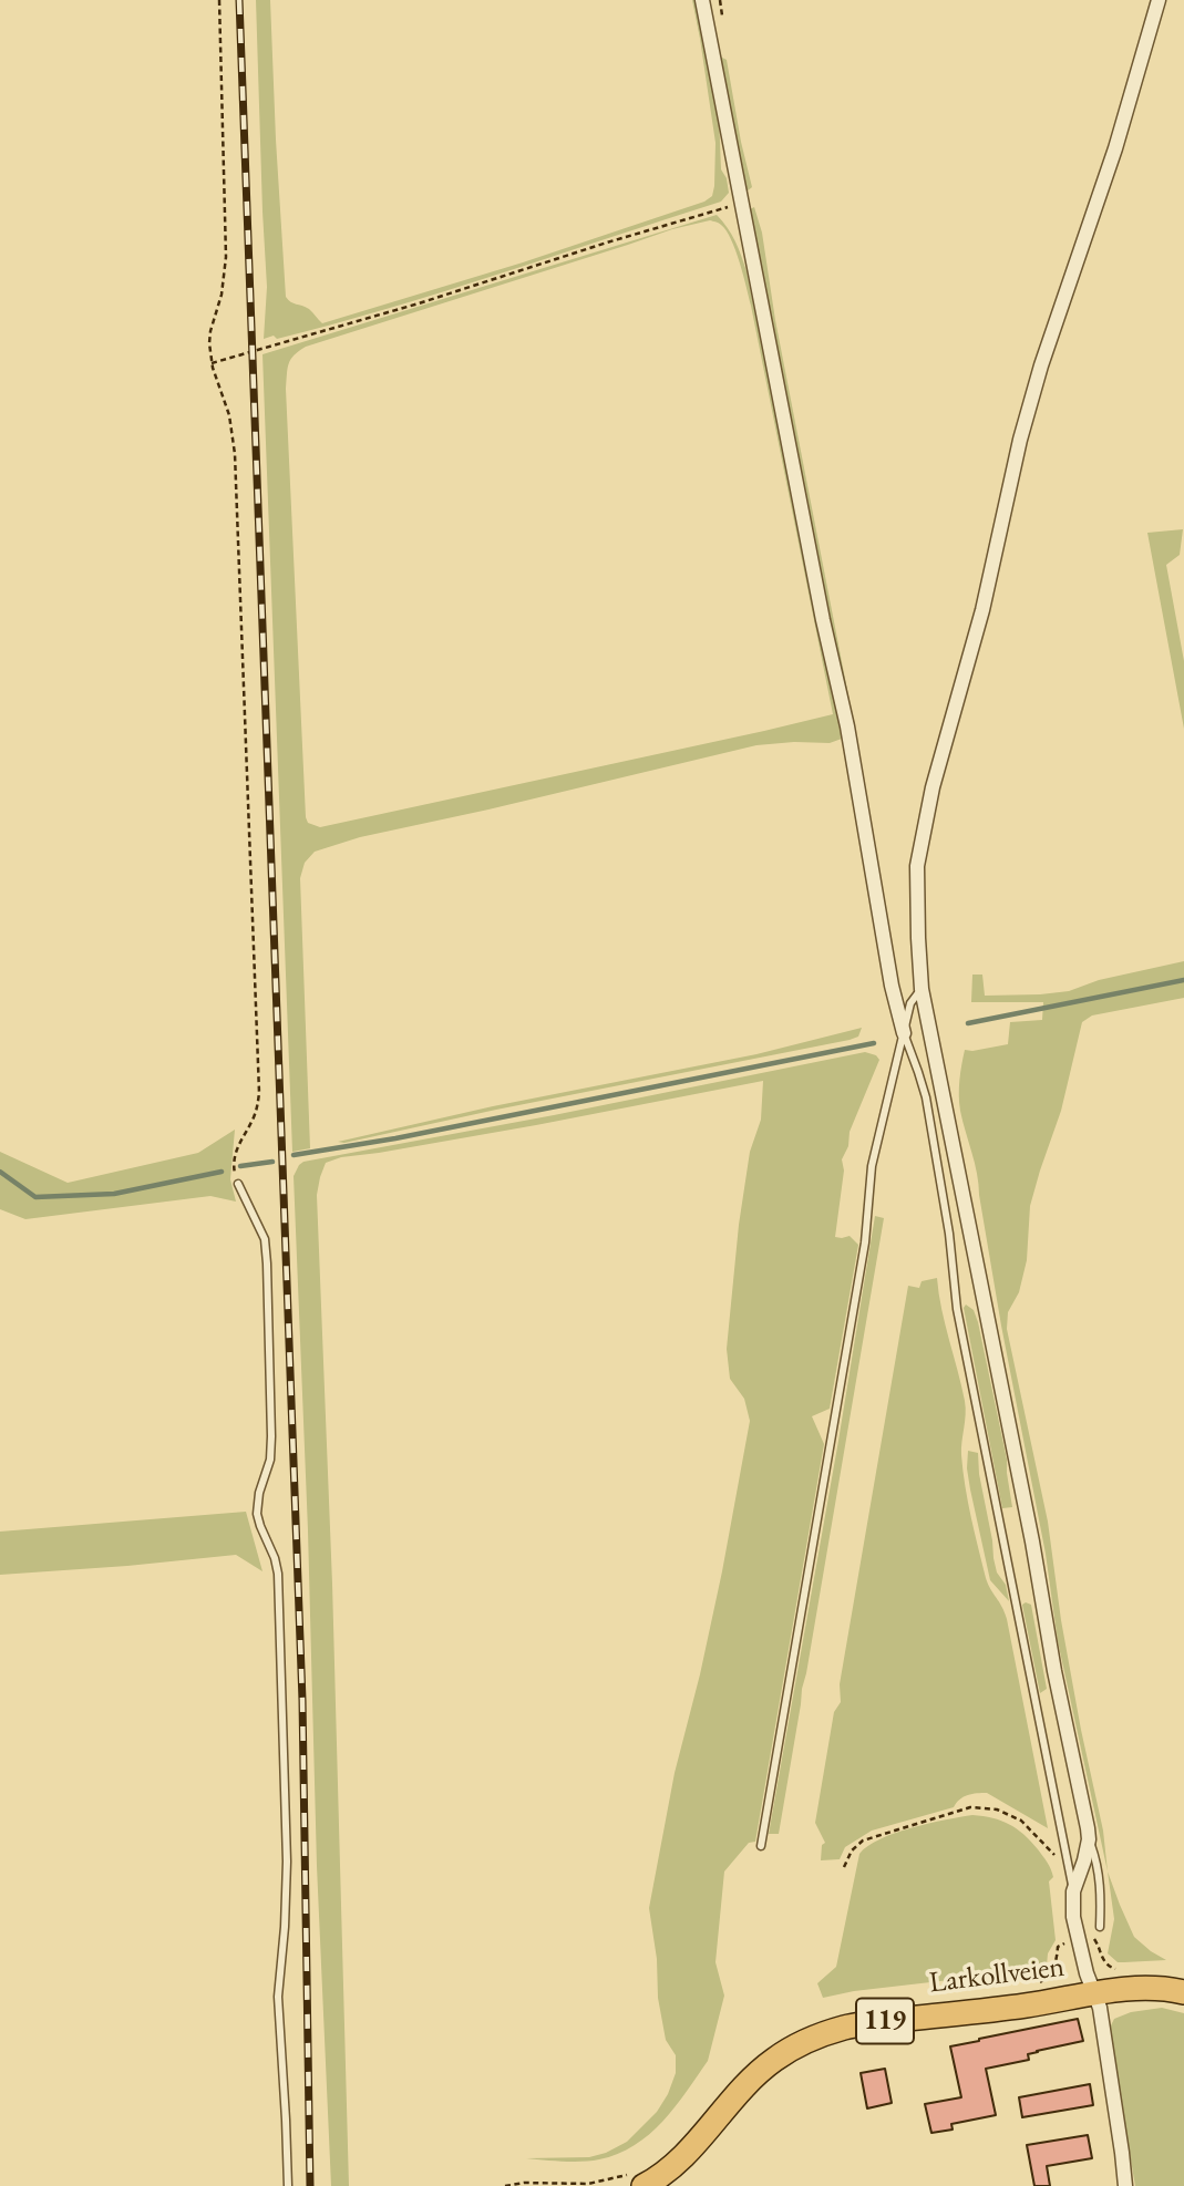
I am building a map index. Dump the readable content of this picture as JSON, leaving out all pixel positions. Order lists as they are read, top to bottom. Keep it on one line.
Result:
{"streets":{"main road":["Larkollveien","119"]}}
